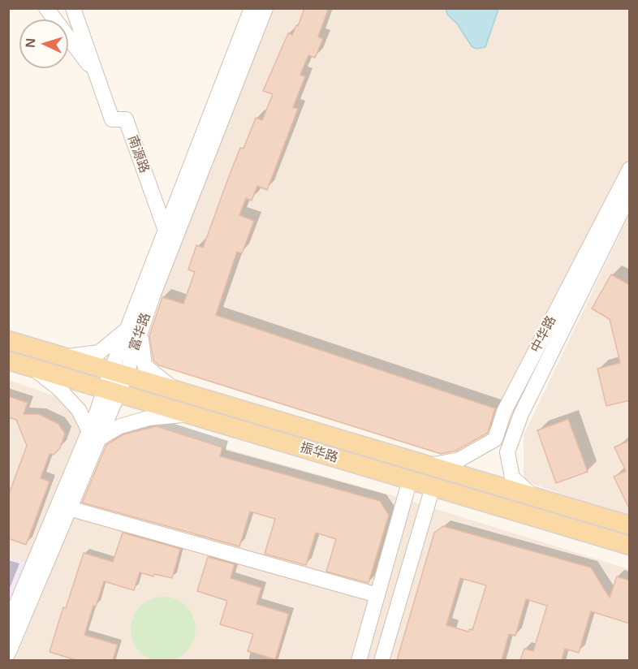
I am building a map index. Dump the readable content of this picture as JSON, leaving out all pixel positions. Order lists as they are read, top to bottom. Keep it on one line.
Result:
{"streets":{"main road":["振华路"],"street":["南源路","富华路","中华路"]},"crossings":[["南源路","富华路"],["富华路","振华路"],["中华路","振华路"]],"north":"left"}
